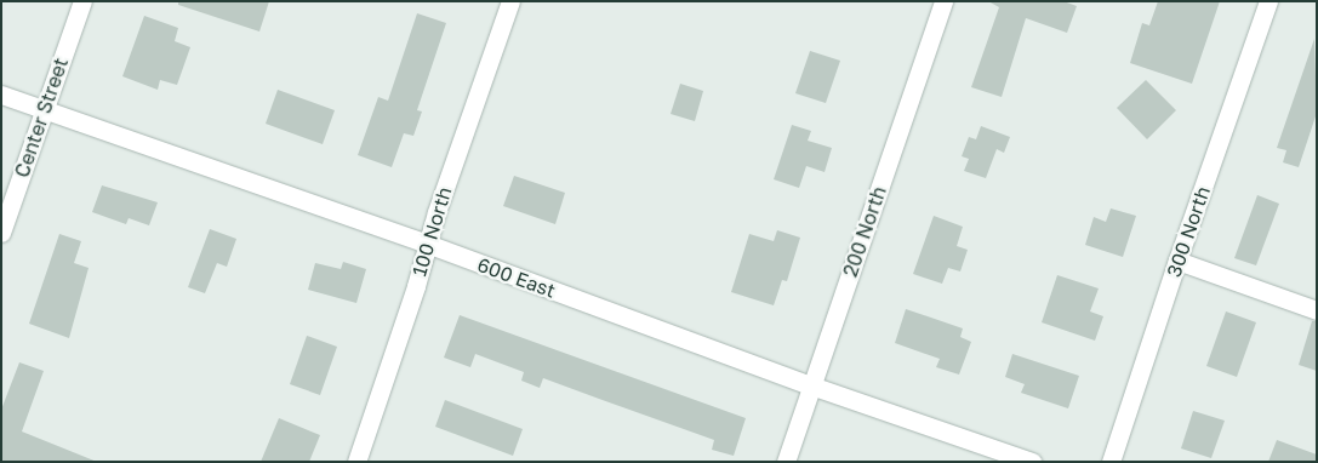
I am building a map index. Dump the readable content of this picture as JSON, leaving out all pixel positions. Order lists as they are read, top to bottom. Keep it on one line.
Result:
{"streets":{"street":["Center Street","100 North","200 North","300 North","600 East"]},"crossings":[["Center Street","600 East"],["100 North","600 East"],["200 North","600 East"]]}
